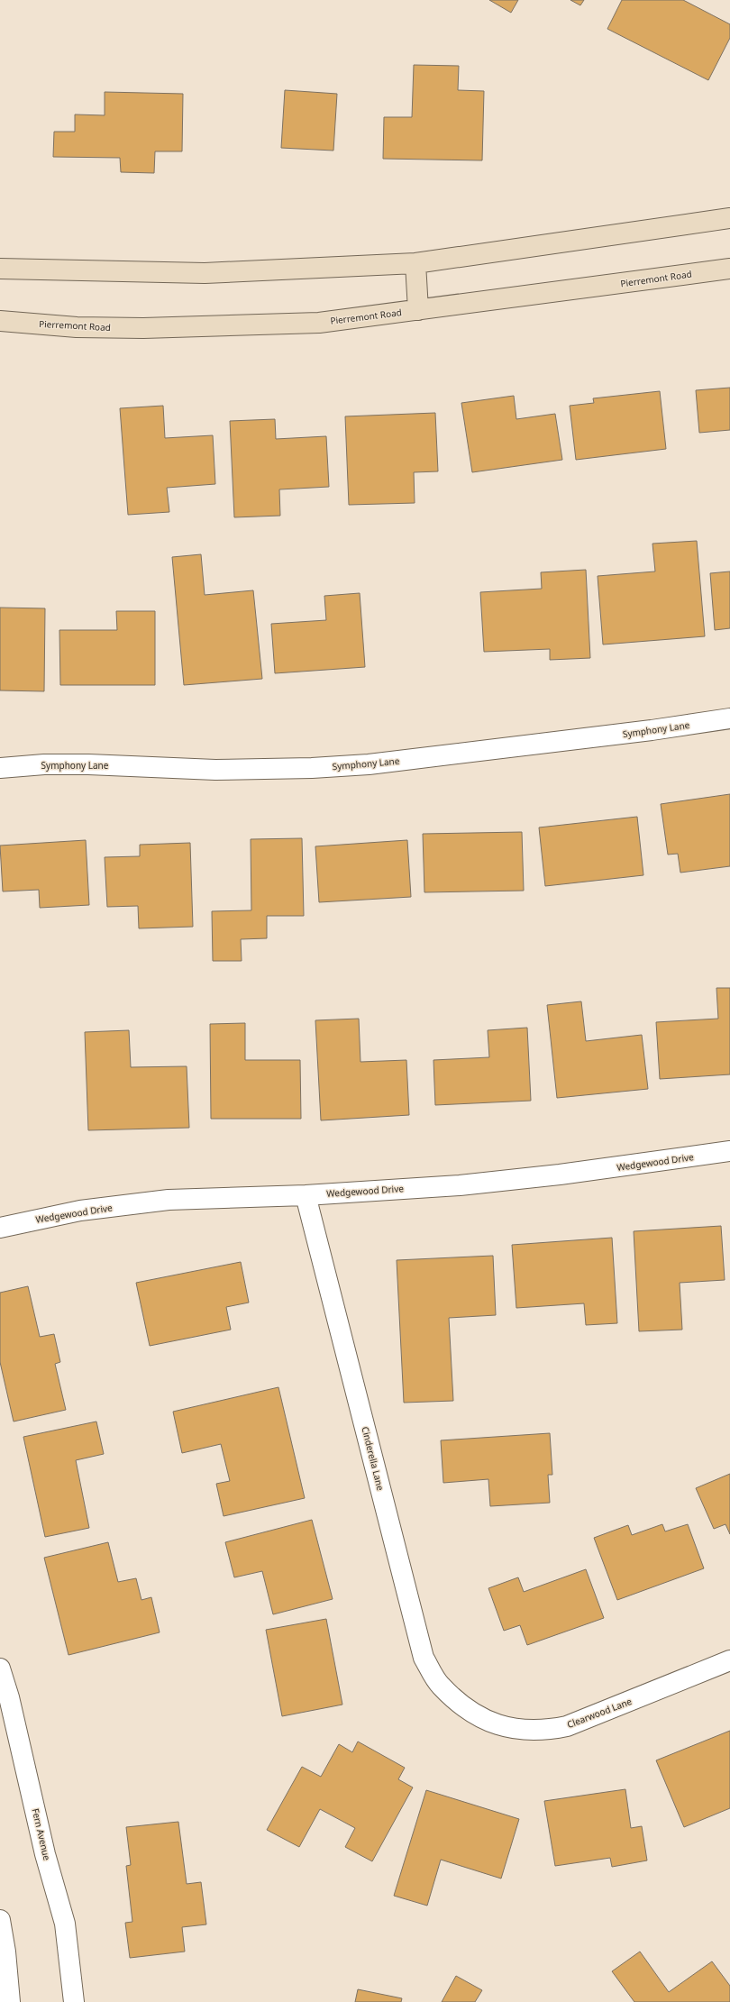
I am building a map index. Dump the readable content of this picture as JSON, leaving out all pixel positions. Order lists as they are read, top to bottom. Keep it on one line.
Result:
{"streets":{"main road":["Pierremont Road"],"street":["Symphony Lane","Wedgewood Drive","Cinderella Lane","Clearwood Lane","Fern Avenue"]},"crossings":[["Wedgewood Drive","Cinderella Lane"],["Cinderella Lane","Clearwood Lane"]]}
